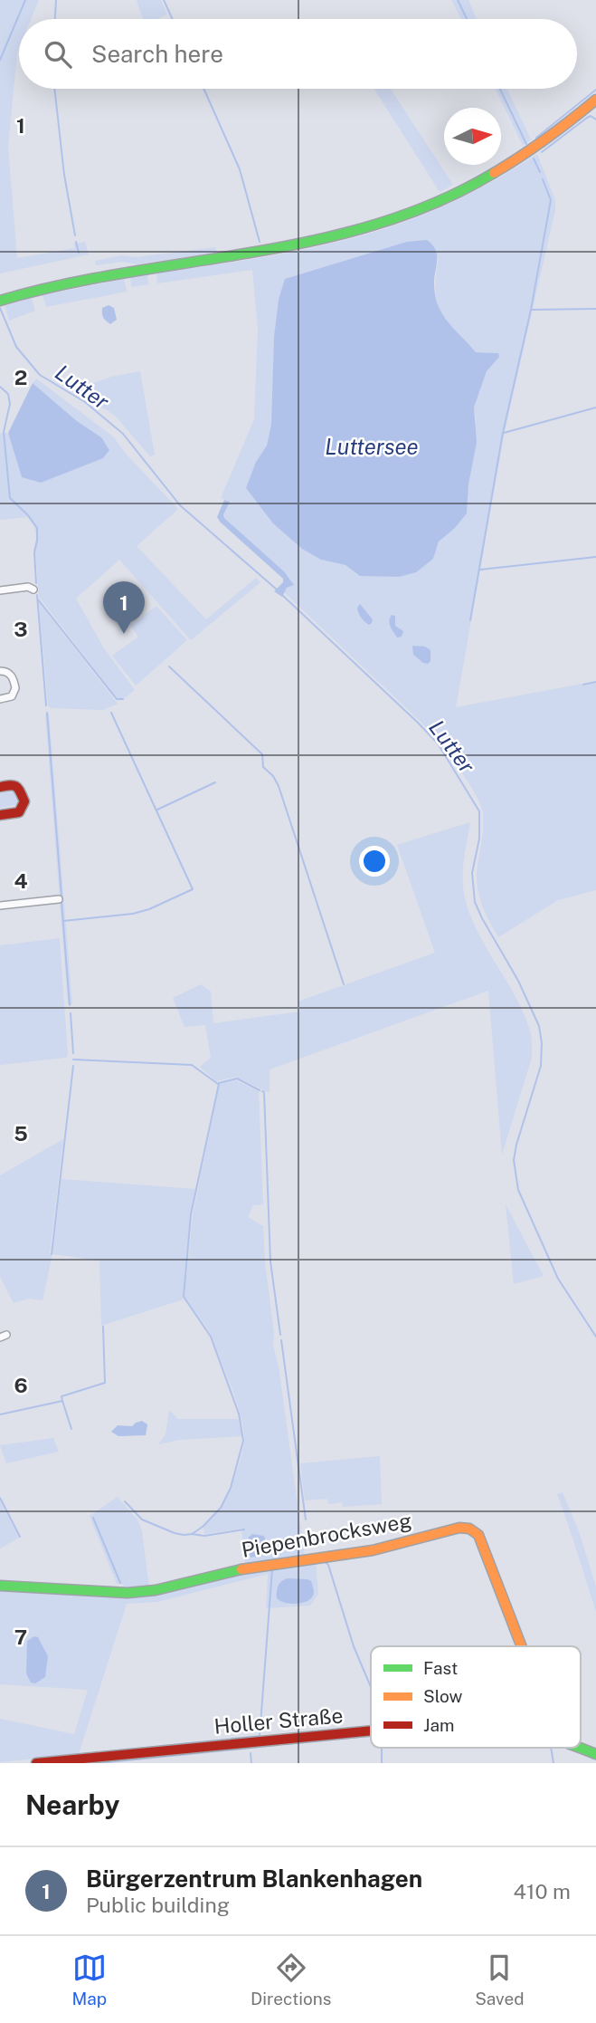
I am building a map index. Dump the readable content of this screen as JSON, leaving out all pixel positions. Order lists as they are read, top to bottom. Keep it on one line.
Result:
{"streets":{"street":["Piepenbrocksweg","Holler Straße"]},"water":["Lutter","Luttersee"],"legend":["Fast","Slow","Jam"],"north":"right","page":{"search":"Search here","pins":"1","heading":"Nearby","list":[{"mark":"1","name":"Bürgerzentrum Blankenhagen","note":"Public building","value":"410 m"}],"nav":["Map","Directions","Saved"]},"grid":{"rows":["1","2","3","4","5","6","7"]}}
